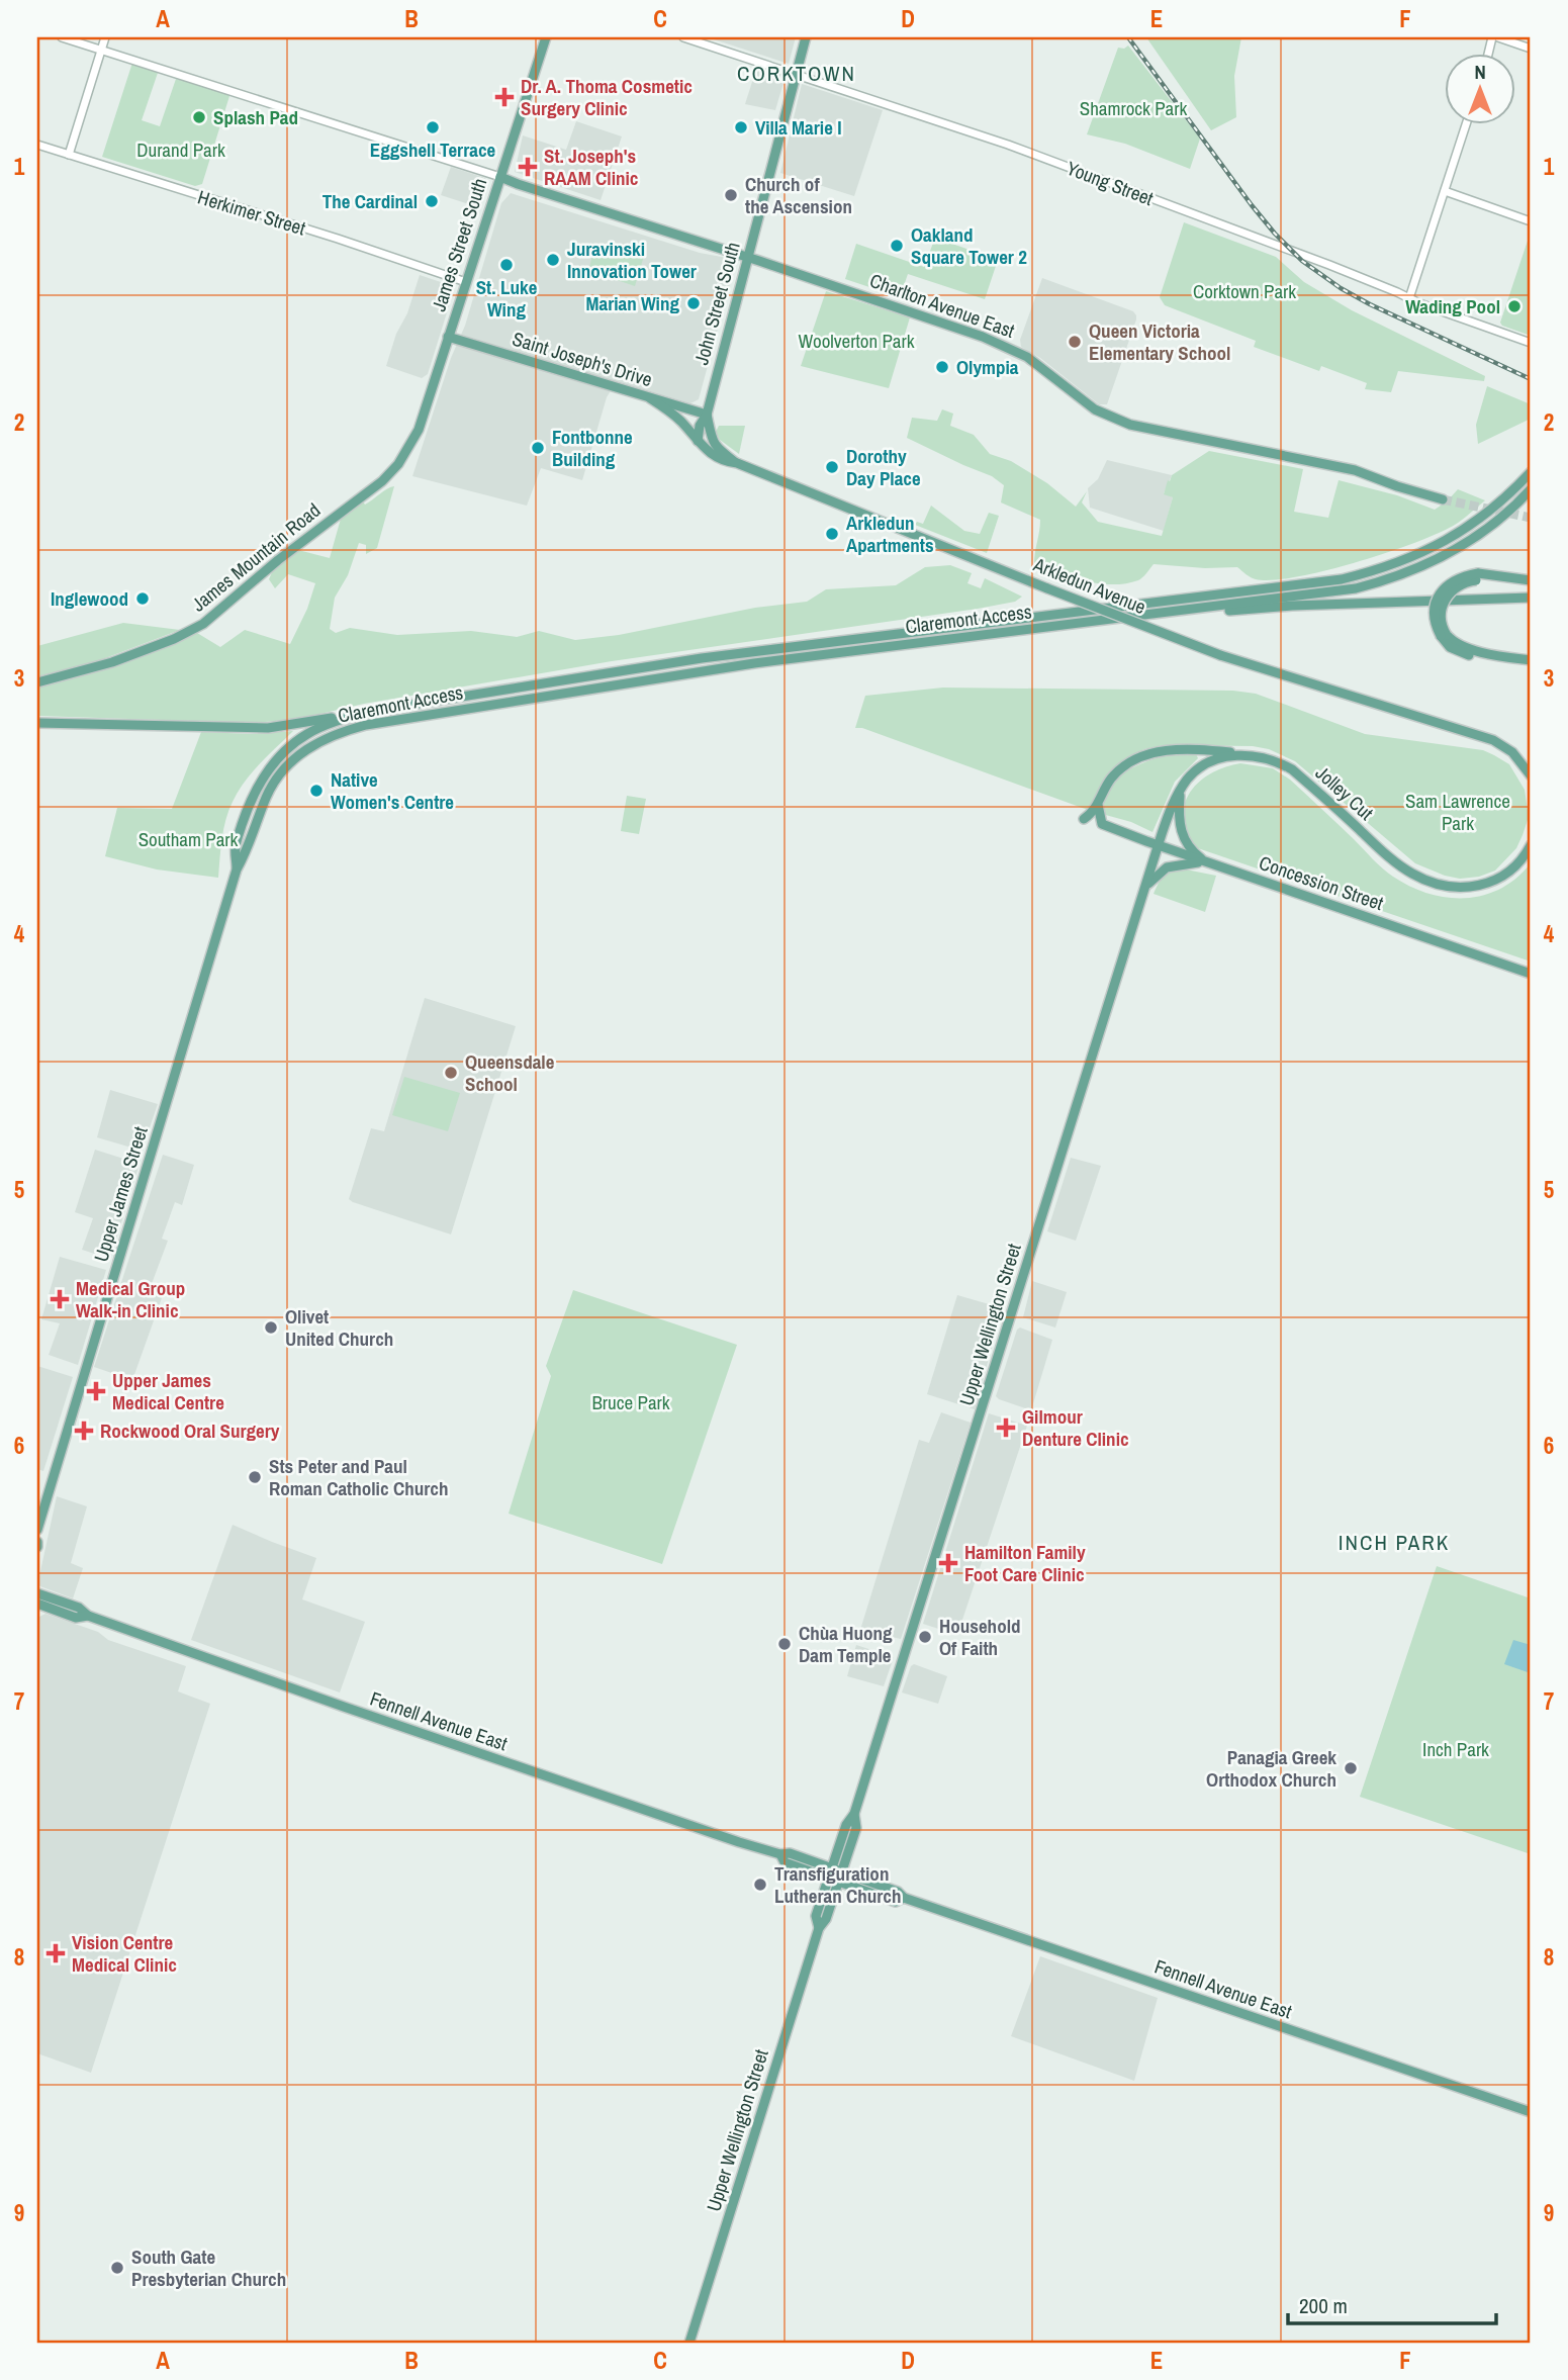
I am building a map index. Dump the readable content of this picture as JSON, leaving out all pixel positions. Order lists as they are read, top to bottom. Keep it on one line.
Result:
{"streets":{"main road":["James Street South","John Street South","Charlton Avenue East","Saint Joseph's Drive","James Mountain Road","Arkledun Avenue","Claremont Access","Jolley Cut","Concession Street","Upper James Street","Upper Wellington Street","Fennell Avenue East"],"street":["Young Street","Herkimer Street"]},"crossings":[["Young Street","John Street South"],["Herkimer Street","James Street South"],["James Street South","Charlton Avenue East"],["James Street South","Saint Joseph's Drive"],["James Street South","James Mountain Road"],["John Street South","Charlton Avenue East"],["John Street South","Saint Joseph's Drive"],["John Street South","Arkledun Avenue"],["Saint Joseph's Drive","Arkledun Avenue"],["Claremont Access","Upper James Street"],["Jolley Cut","Concession Street"],["Jolley Cut","Upper Wellington Street"],["Concession Street","Upper Wellington Street"],["Upper Wellington Street","Fennell Avenue East"]],"districts":["CORKTOWN","INCH PARK"],"parks":["Shamrock Park","Durand Park","Corktown Park","Woolverton Park","Sam Lawrence Park","Southam Park","Bruce Park","Inch Park"],"places":{"health":["Dr. A. Thoma Cosmetic Surgery Clinic","St. Joseph's RAAM Clinic","Medical Group Walk-in Clinic","Upper James Medical Centre","Gilmour Denture Clinic","Rockwood Oral Surgery","Hamilton Family Foot Care Clinic","Vision Centre Medical Clinic"],"other":["Splash Pad","Eggshell Terrace","Villa Marie I","Church of the Ascension","The Cardinal","Oakland Square Tower 2","Juravinski Innovation Tower","St. Luke Wing","Marian Wing","Wading Pool","Queen Victoria Elementary School","Olympia","Fontbonne Building","Dorothy Day Place","Arkledun Apartments","Inglewood","Native Women's Centre","Queensdale School","Olivet United Church","Sts Peter and Paul Roman Catholic Church","Household Of Faith","Chùa Huong Dam Temple","Panagia Greek Orthodox Church","Transfiguration Lutheran Church","South Gate Presbyterian Church"]},"scale_bar":"200 m","north":"top","grid":{"columns":["A","B","C","D","E","F"],"rows":["1","2","3","4","5","6","7","8","9"]}}
